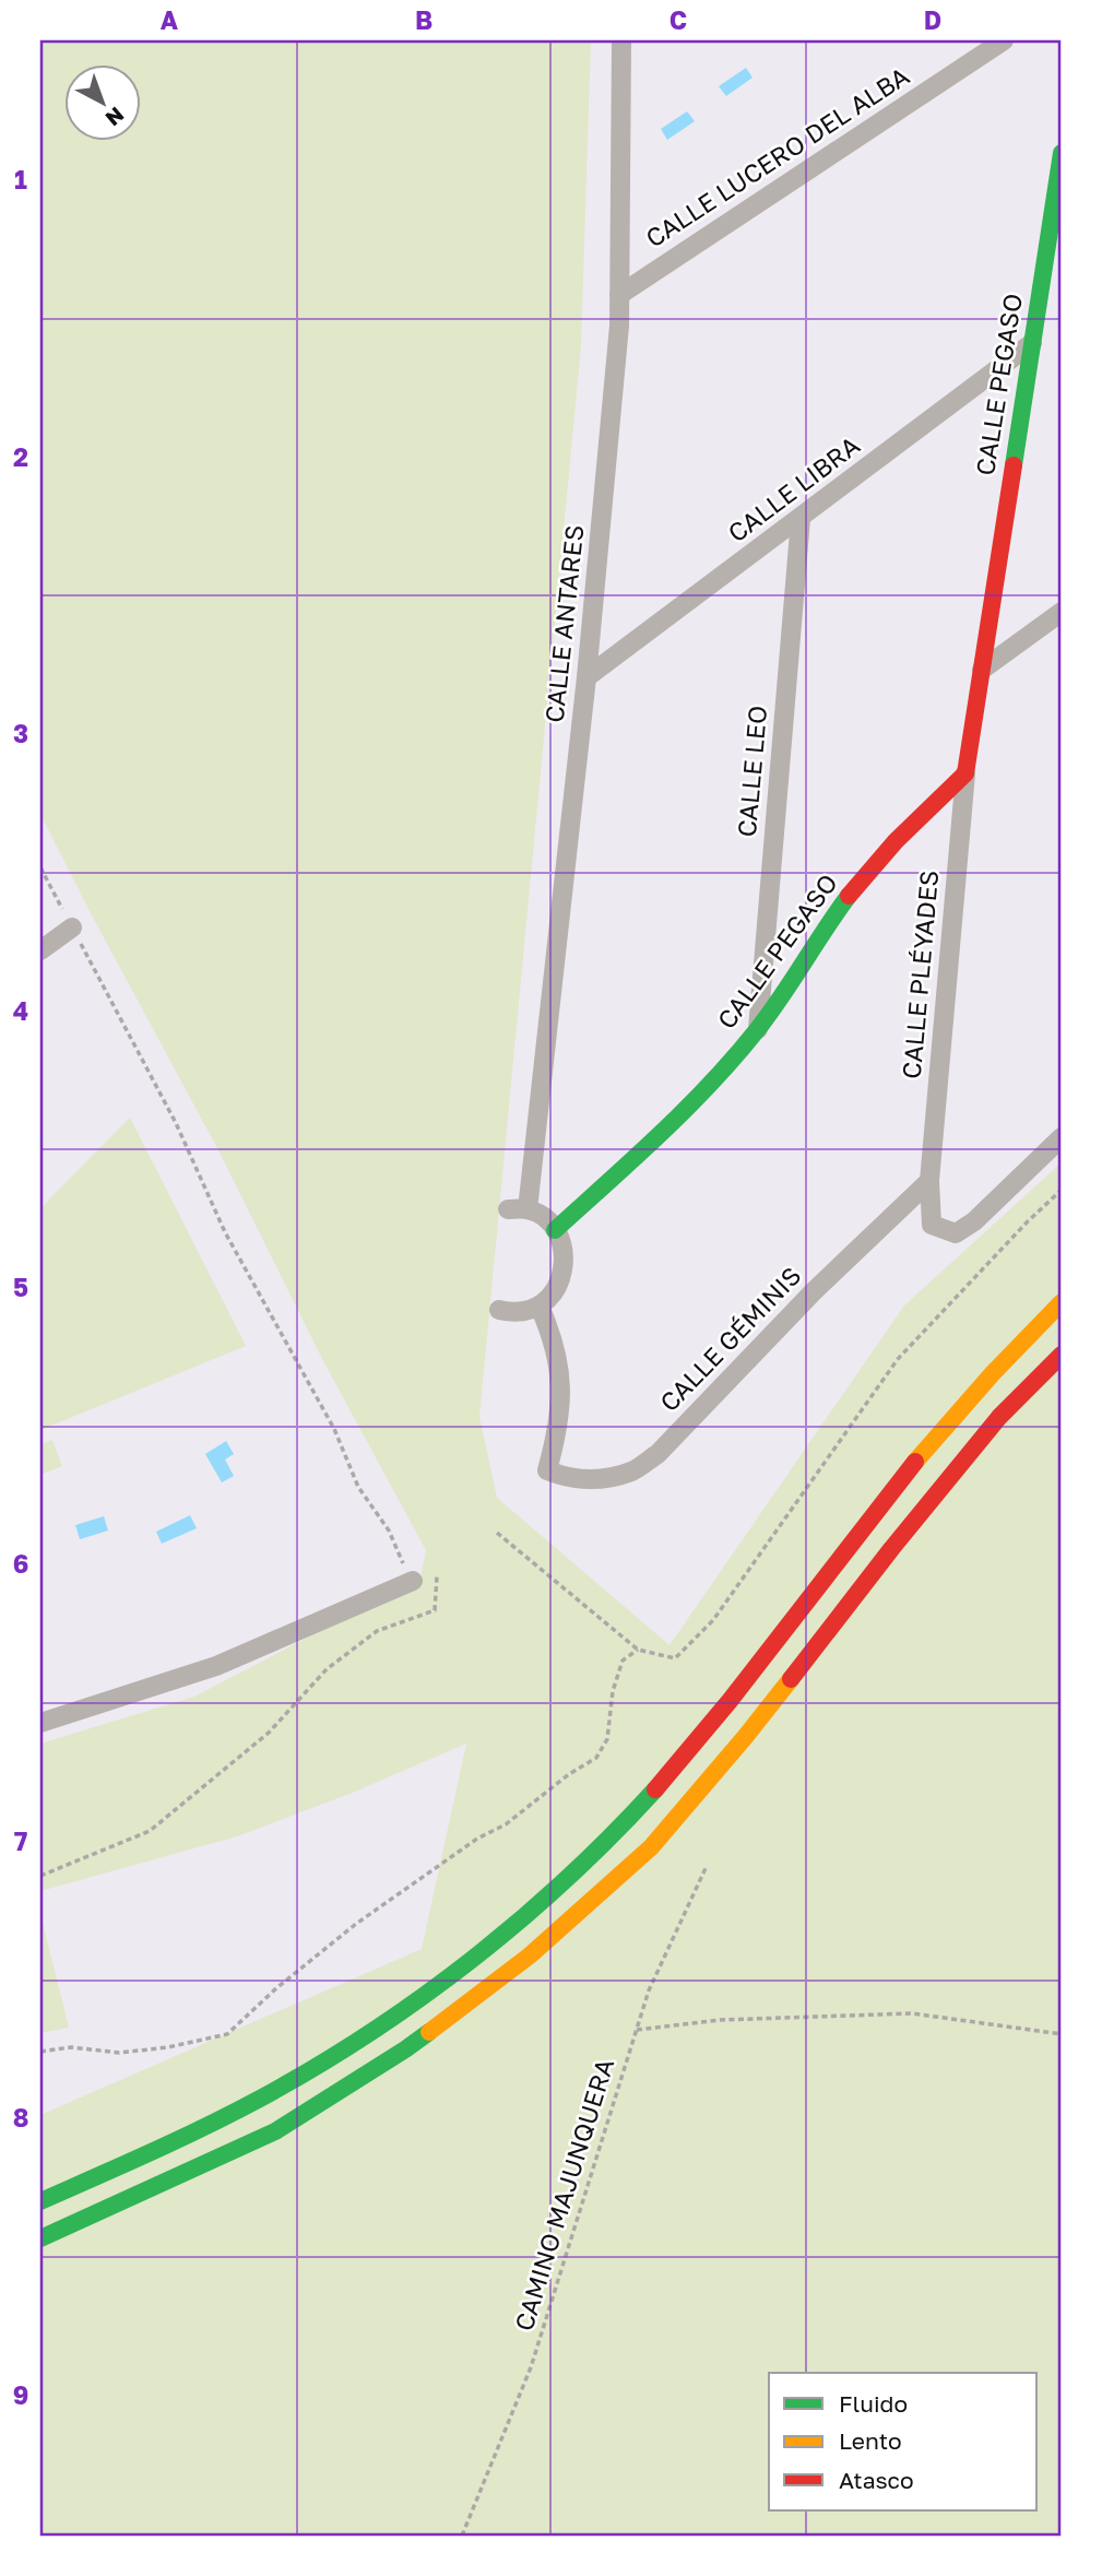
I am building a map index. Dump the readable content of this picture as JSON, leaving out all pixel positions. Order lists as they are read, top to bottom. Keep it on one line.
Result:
{"streets":{"main road":["CALLE PEGASO"],"street":["CALLE LUCERO DEL ALBA","CALLE LIBRA","CALLE ANTARES","CALLE LEO","CALLE PLÉYADES","CALLE GÉMINIS"],"path":["CAMINO MAJUNQUERA"]},"crossings":[["CALLE LUCERO DEL ALBA","CALLE ANTARES"],["CALLE PEGASO","CALLE LIBRA"],["CALLE PEGASO","CALLE ANTARES"],["CALLE PEGASO","CALLE LEO"],["CALLE PEGASO","CALLE PLÉYADES"],["CALLE LIBRA","CALLE ANTARES"],["CALLE LIBRA","CALLE LEO"],["CALLE PLÉYADES","CALLE GÉMINIS"]],"legend":["Fluido","Lento","Atasco"],"north":"bottom right","grid":{"columns":["A","B","C","D"],"rows":["1","2","3","4","5","6","7","8","9"]}}
